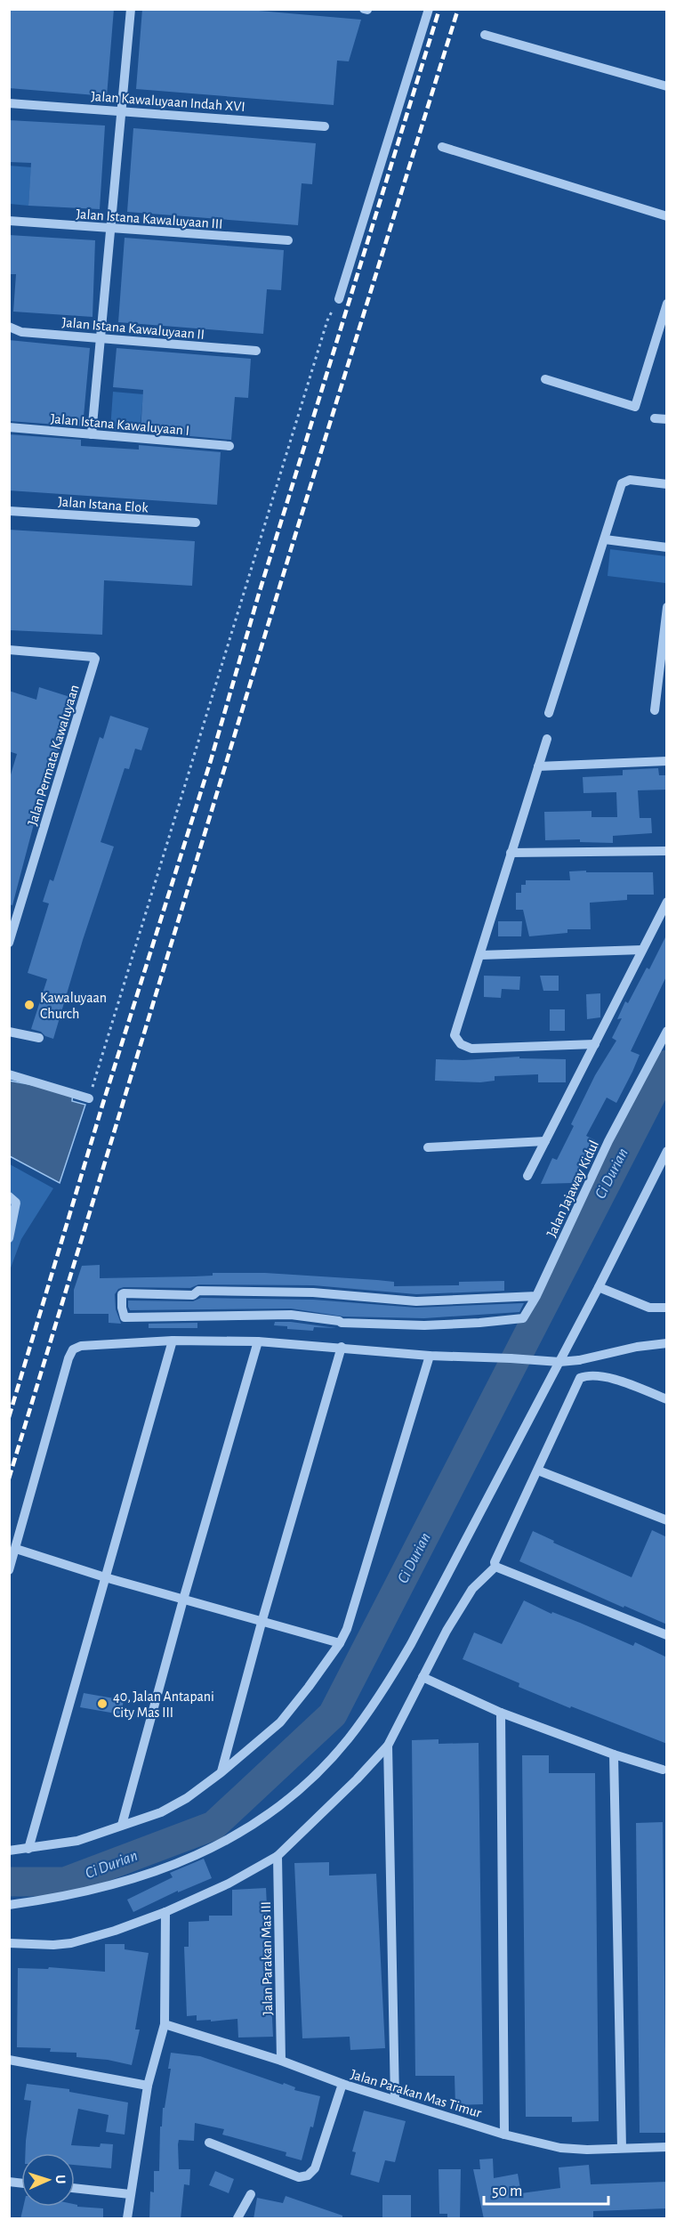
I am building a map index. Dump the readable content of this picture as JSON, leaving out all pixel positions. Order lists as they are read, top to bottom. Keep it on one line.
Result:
{"streets":{"street":["Jalan Kawaluyaan Indah XVI","Jalan Istana Kawaluyaan III","Jalan Istana Kawaluyaan II","Jalan Istana Kawaluyaan I","Jalan Istana Elok","Jalan Permata Kawaluyaan","Jalan Jajaway Kidul","Jalan Parakan Mas III","Jalan Parakan Mas Timur"]},"crossings":[["Jalan Parakan Mas III","Jalan Parakan Mas Timur"]],"water":["Ci Durian"],"places":["Kawaluyaan Church","40, Jalan Antapani City Mas III"],"scale_bar":"50 m","north":"right"}
